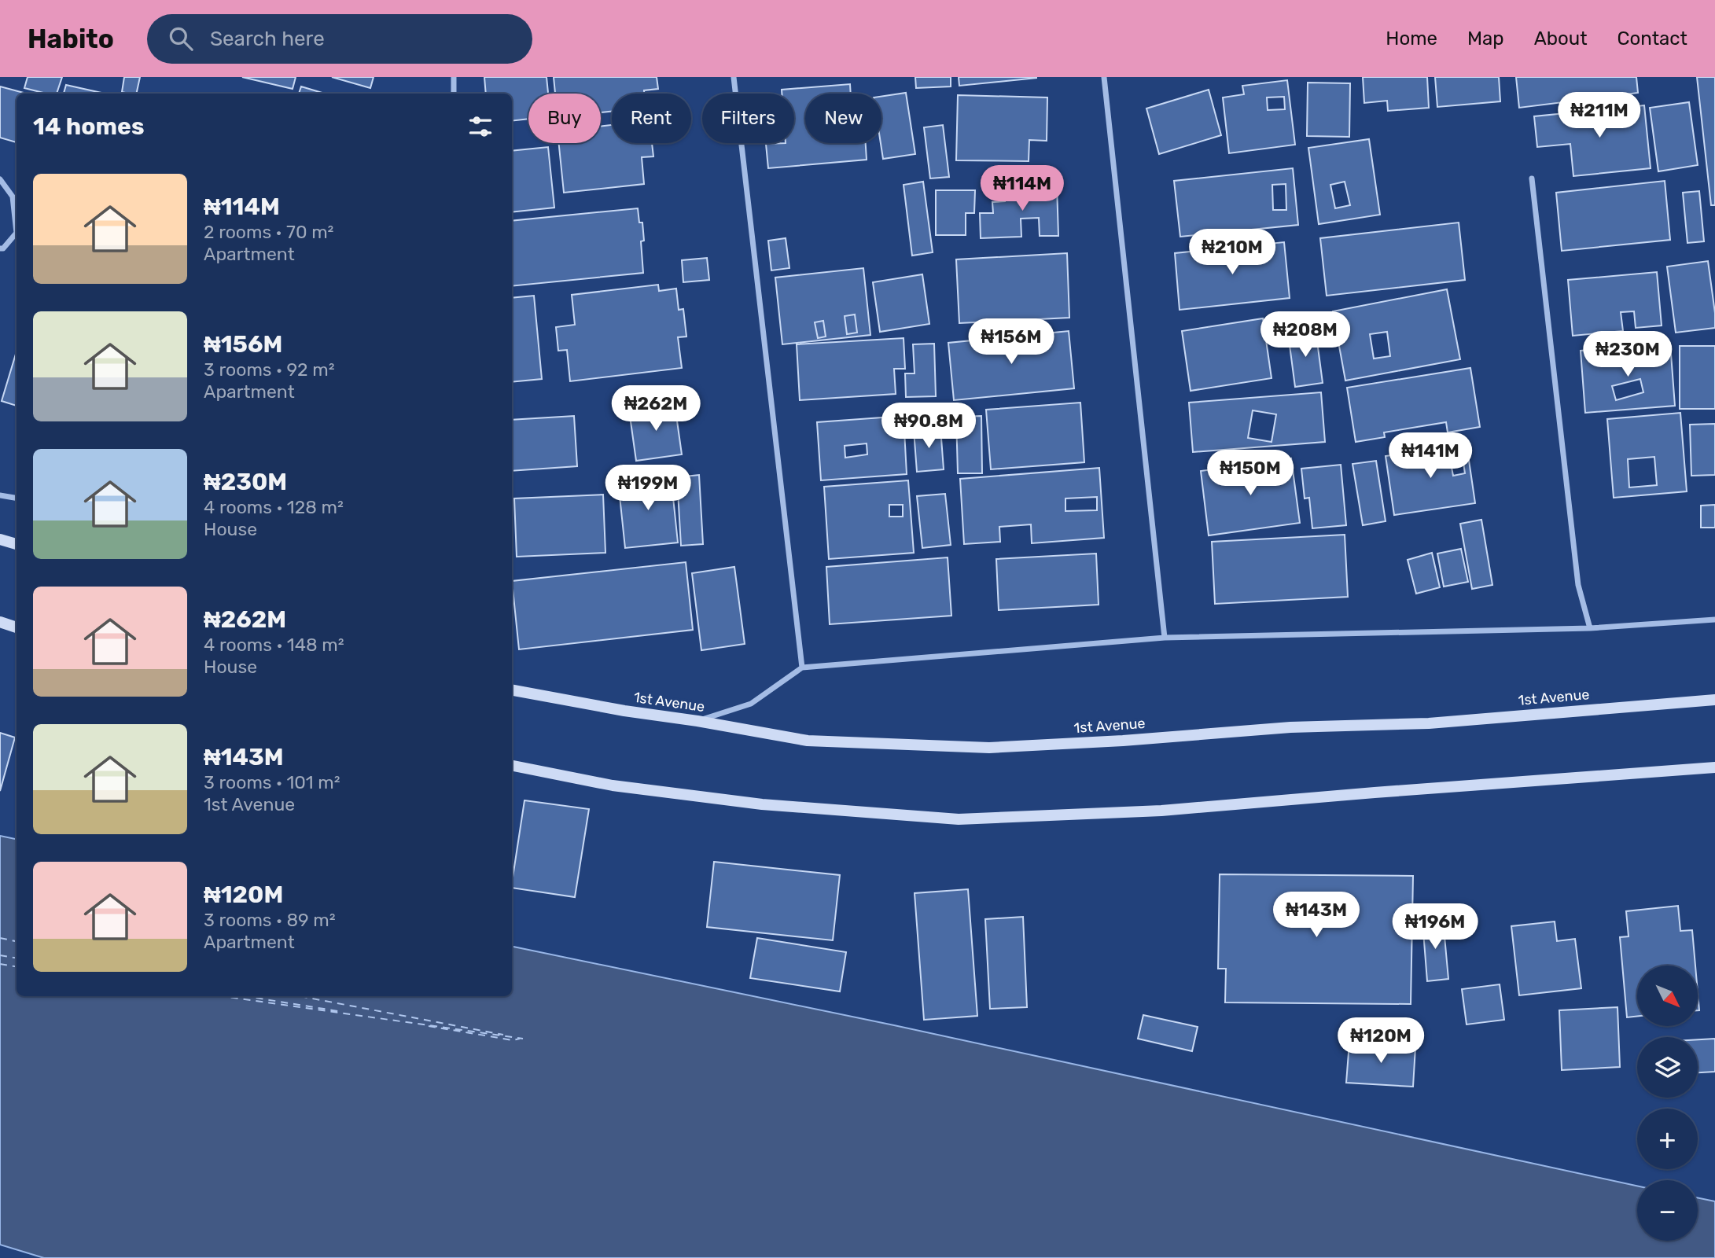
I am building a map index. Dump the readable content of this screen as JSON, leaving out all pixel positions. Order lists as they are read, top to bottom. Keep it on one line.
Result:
{"streets":{"main road":["1st Avenue"]},"north":"bottom right","page":{"header":"Habito","search":"Search here","nav":["Home","Map","About","Contact"],"price":["₦211M","₦114M","₦210M","₦208M","₦156M","₦230M","₦262M","₦90.8M","₦141M","₦150M","₦199M","₦143M","₦196M","₦120M"],"chip":["Buy","Rent","Filters","New"],"heading":"14 homes","list":[{"name":"₦114M","note":"2 rooms · 70 m² · Apartment"},{"name":"₦156M","note":"3 rooms · 92 m² · Apartment"},{"name":"₦230M","note":"4 rooms · 128 m² · House"},{"name":"₦262M","note":"4 rooms · 148 m² · House"},{"name":"₦143M","note":"3 rooms · 101 m² · 1st Avenue"},{"name":"₦120M","note":"3 rooms · 89 m² · Apartment"}],"map_buttons":["+","−"]}}
